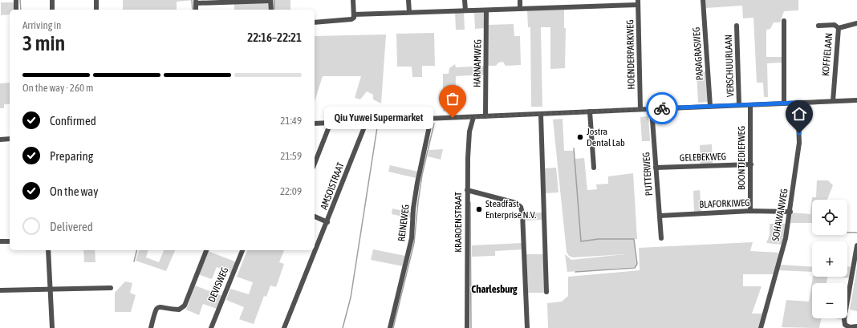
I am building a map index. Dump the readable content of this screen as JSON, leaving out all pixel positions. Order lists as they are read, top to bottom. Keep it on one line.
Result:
{"streets":{"street":["PARAGRASWEG","HOENDERPARKWEG","KOFFIELAAN","HARNAMWEG","VERSCHUURLAAN","GELEBEKWEG","BOONTJEDIEFWEG","PUTTERWEG","AMSOISTRAAT","BLAFORKIWEG","SOHAWANWEG","KRAROENSTRAAT","REINEWEG","DEVISWEG"]},"crossings":[["GELEBEKWEG","BOONTJEDIEFWEG"],["GELEBEKWEG","PUTTERWEG"],["BOONTJEDIEFWEG","BLAFORKIWEG"],["PUTTERWEG","BLAFORKIWEG"],["BLAFORKIWEG","SOHAWANWEG"]],"districts":["Charlesburg"],"places":["Qiu Yuwei Supermarket","Jostra Dental Lab","Steadfast Enterprise N.V."],"page":{"heading":["3 min","Arriving in","22:16–22:21"],"bar":"On the way · 260 m","list":[["Confirmed","21:49"],["Preparing","21:59"],["On the way","22:09"],"Delivered"],"bubble":"Qiu Yuwei Supermarket","map_buttons":["+","−"]}}
